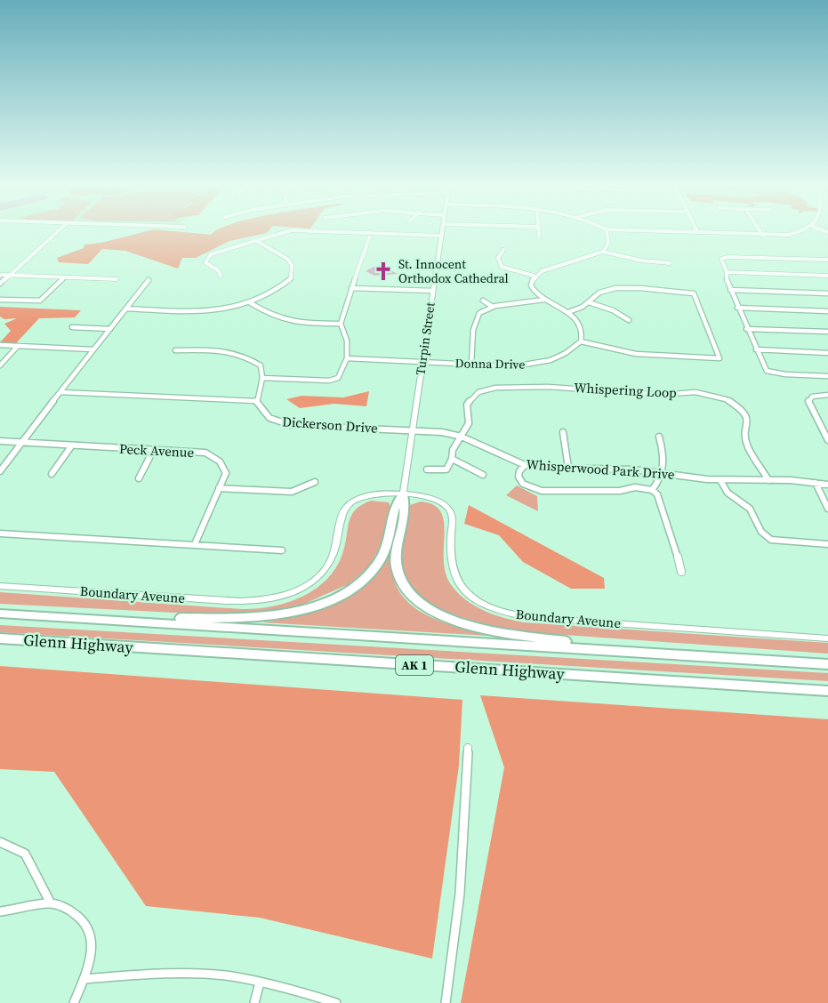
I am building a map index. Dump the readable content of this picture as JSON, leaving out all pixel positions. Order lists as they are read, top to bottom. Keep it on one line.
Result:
{"streets":{"highway":["Glenn Highway","AK 1"],"street":["Turpin Street","Donna Drive","Whispering Loop","Dickerson Drive","Peck Avenue","Whisperwood Park Drive","Boundary Aveune"]},"crossings":[["Turpin Street","Donna Drive"],["Turpin Street","Dickerson Drive"],["Turpin Street","Whisperwood Park Drive"],["Turpin Street","Boundary Aveune"],["Whispering Loop","Whisperwood Park Drive"],["Dickerson Drive","Whisperwood Park Drive"]],"places":{"church":["St. Innocent Orthodox Cathedral"]}}
